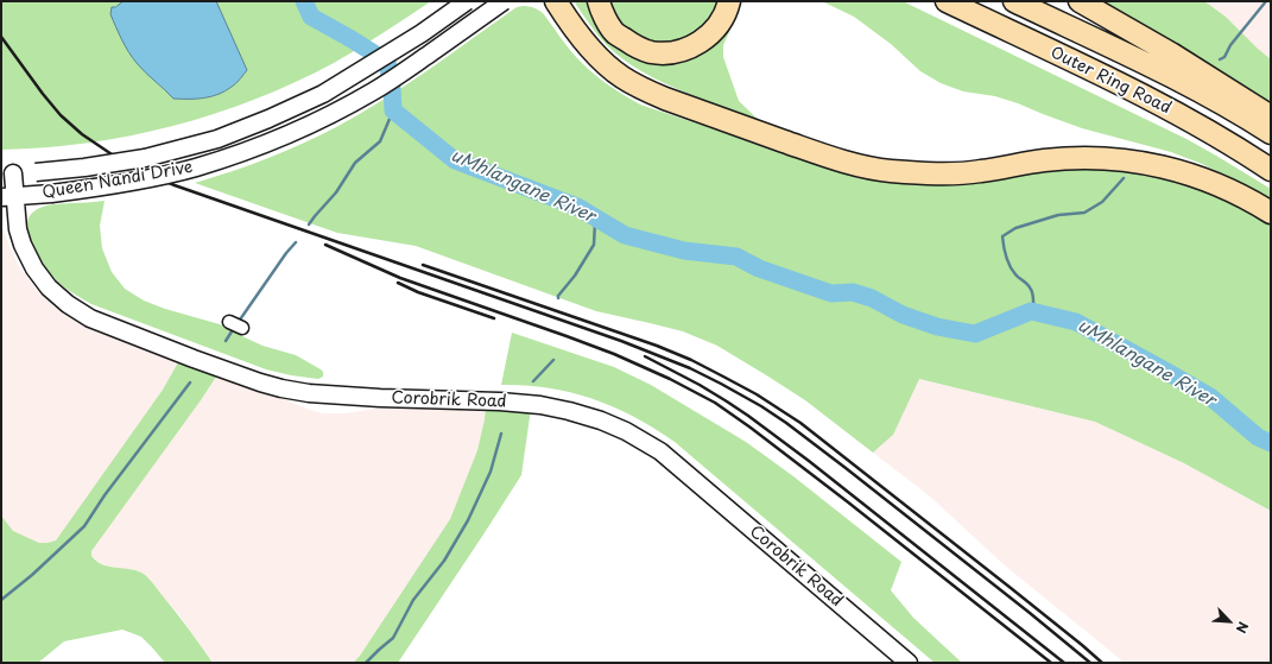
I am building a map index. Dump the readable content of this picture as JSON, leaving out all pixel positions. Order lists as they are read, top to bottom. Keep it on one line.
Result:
{"streets":{"highway":["Outer Ring Road"],"street":["Queen Nandi Drive","Corobrik Road"]},"crossings":[["Queen Nandi Drive","Corobrik Road"]],"water":["uMhlangane River"],"north":"bottom right"}
